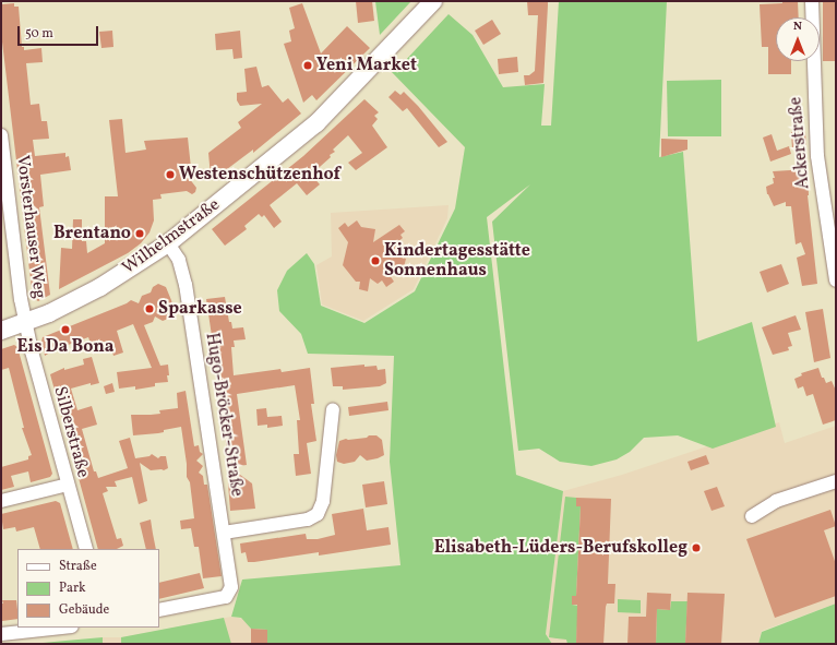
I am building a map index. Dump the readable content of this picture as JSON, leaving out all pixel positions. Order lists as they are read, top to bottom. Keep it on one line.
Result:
{"streets":{"main road":["Wilhelmstraße"],"street":["Ackerstraße","Vorsterhauser Weg","Hugo-Bröcker-Straße","Silberstraße"]},"crossings":[["Vorsterhauser Weg","Wilhelmstraße"],["Vorsterhauser Weg","Silberstraße"],["Wilhelmstraße","Hugo-Bröcker-Straße"],["Wilhelmstraße","Silberstraße"]],"places":["Yeni Market","Westenschützenhof","Brentano","Kindertagesstätte Sonnenhaus","Sparkasse","Eis Da Bona","Elisabeth-Lüders-Berufskolleg"],"legend":["Straße","Park","Gebäude"],"scale_bar":"50 m","north":"top"}
